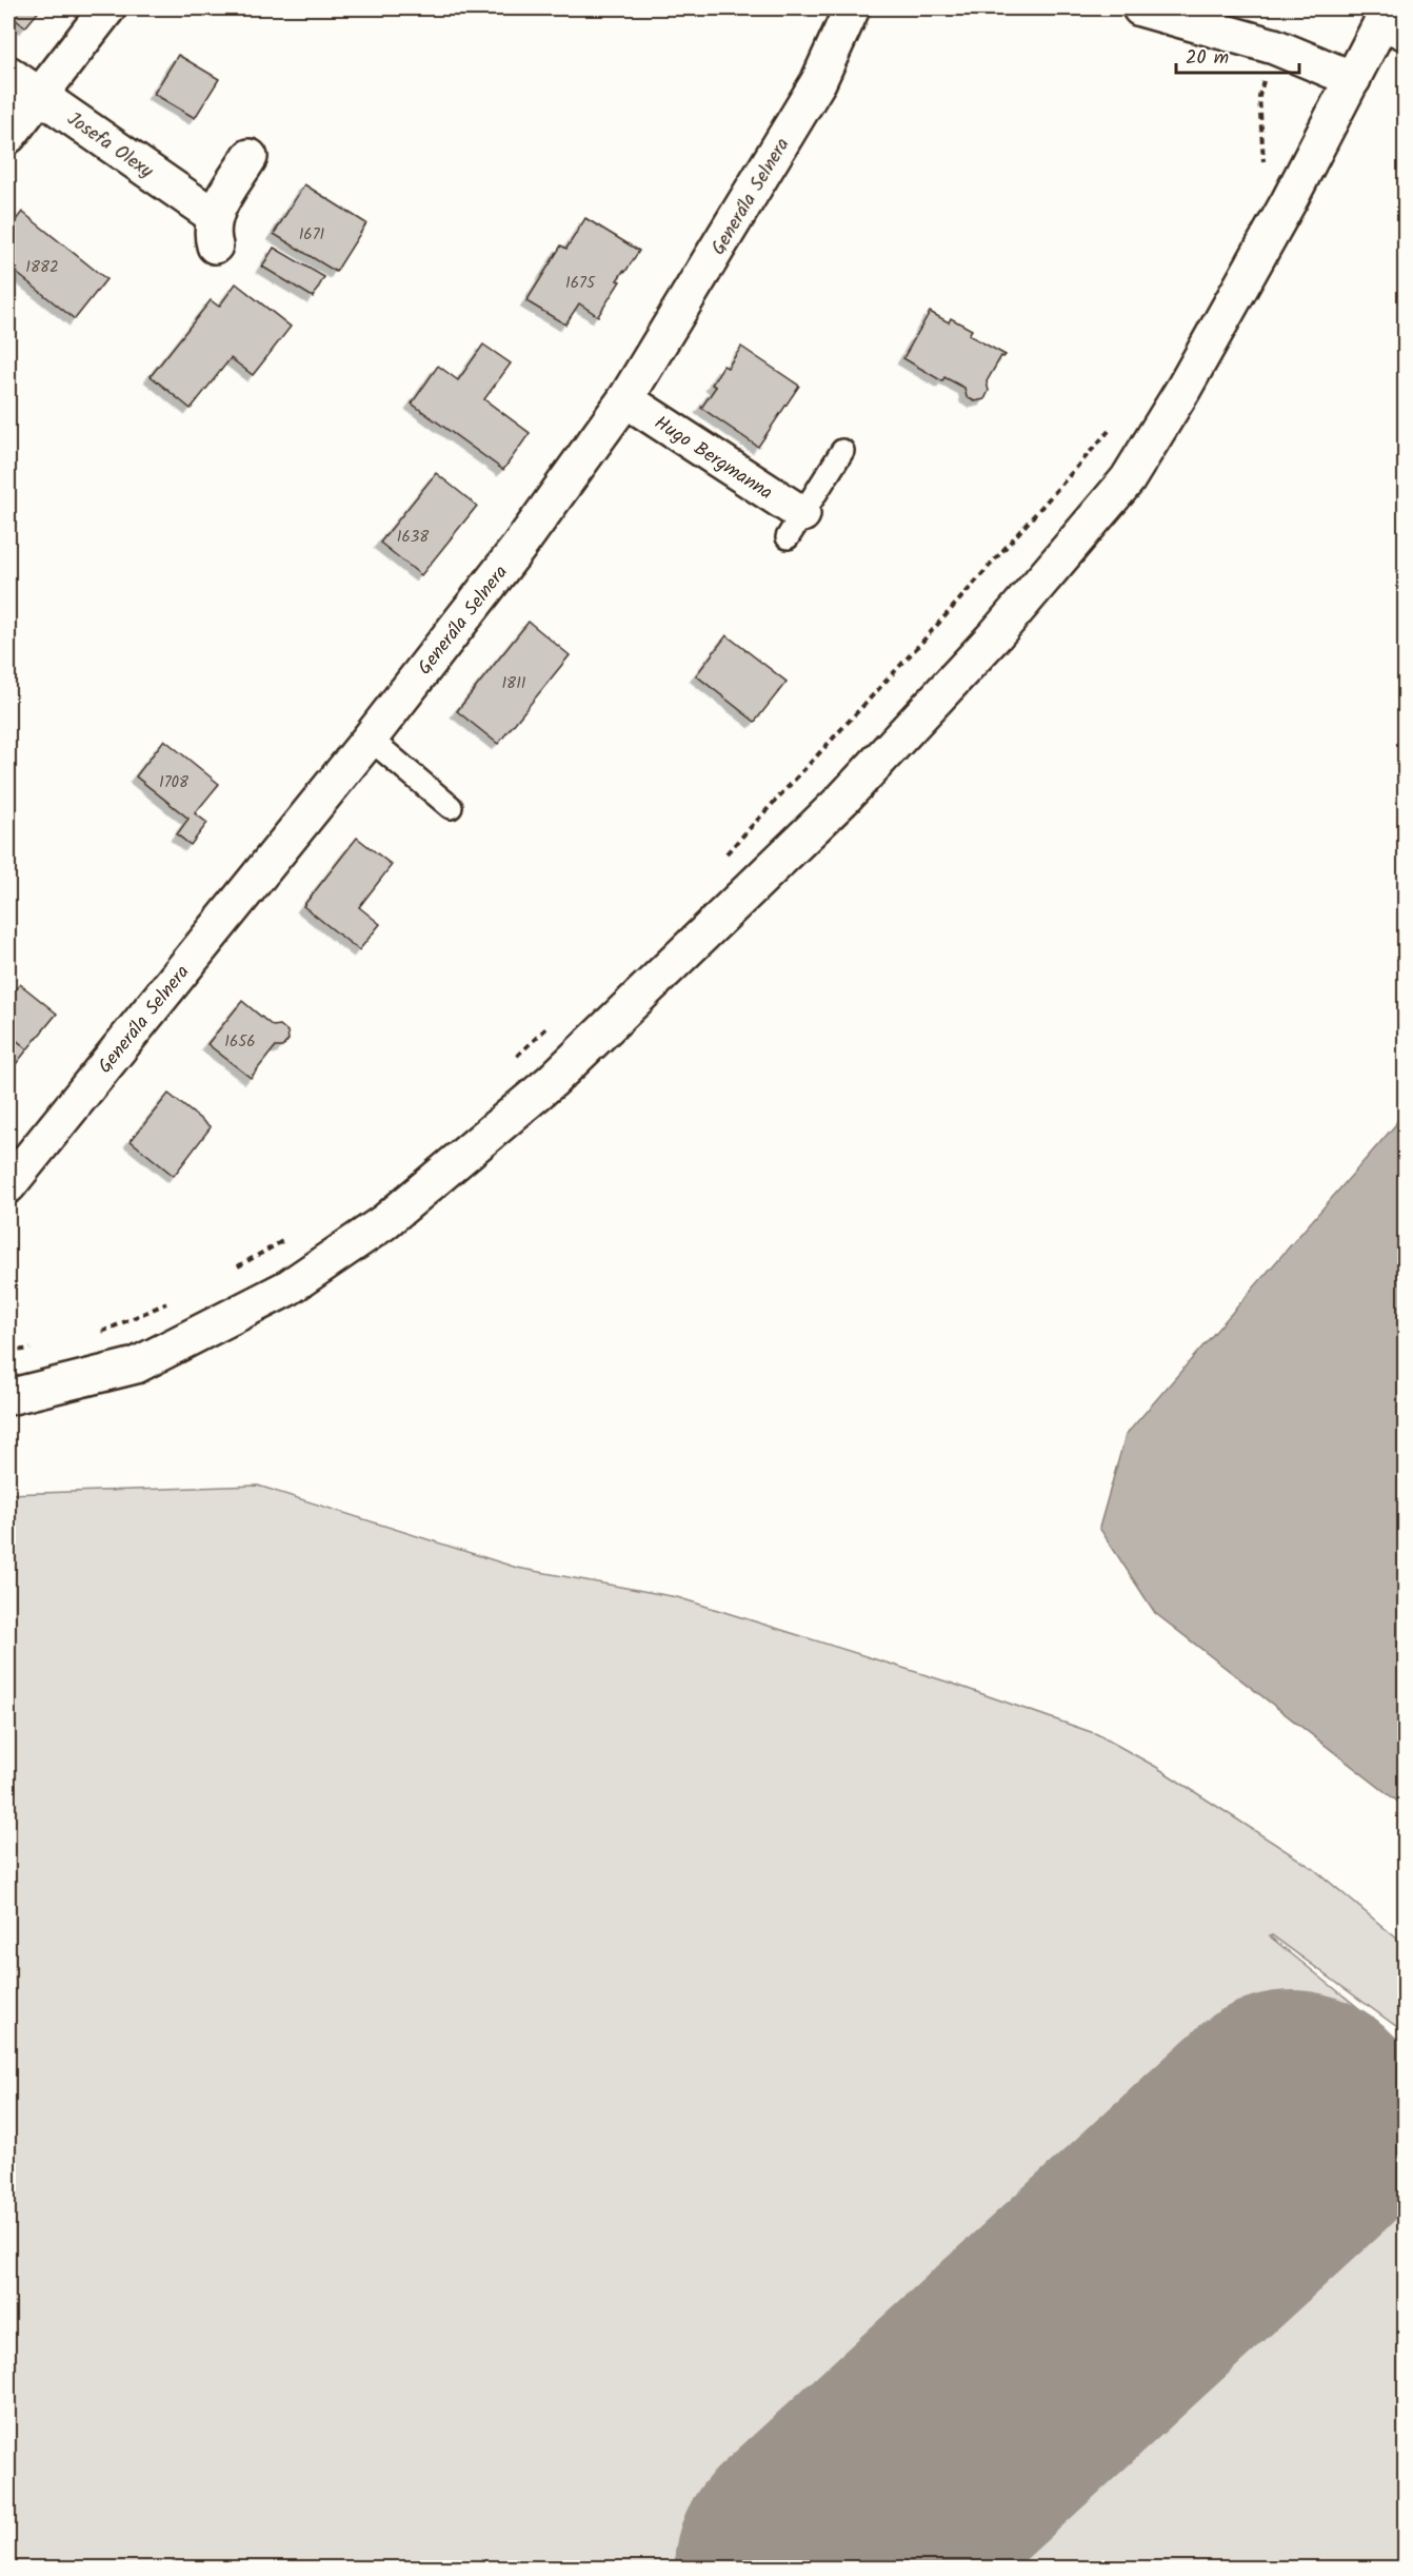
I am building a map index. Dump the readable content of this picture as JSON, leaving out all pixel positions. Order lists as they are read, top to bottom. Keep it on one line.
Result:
{"streets":{"street":["Josefa Olexy","Generála Selnera","Hugo Bergmanna"]},"crossings":[["Generála Selnera","Hugo Bergmanna"]],"house_numbers":["1671","1882","1675","1638","1811","1708","1656"],"scale_bar":"20 m"}
